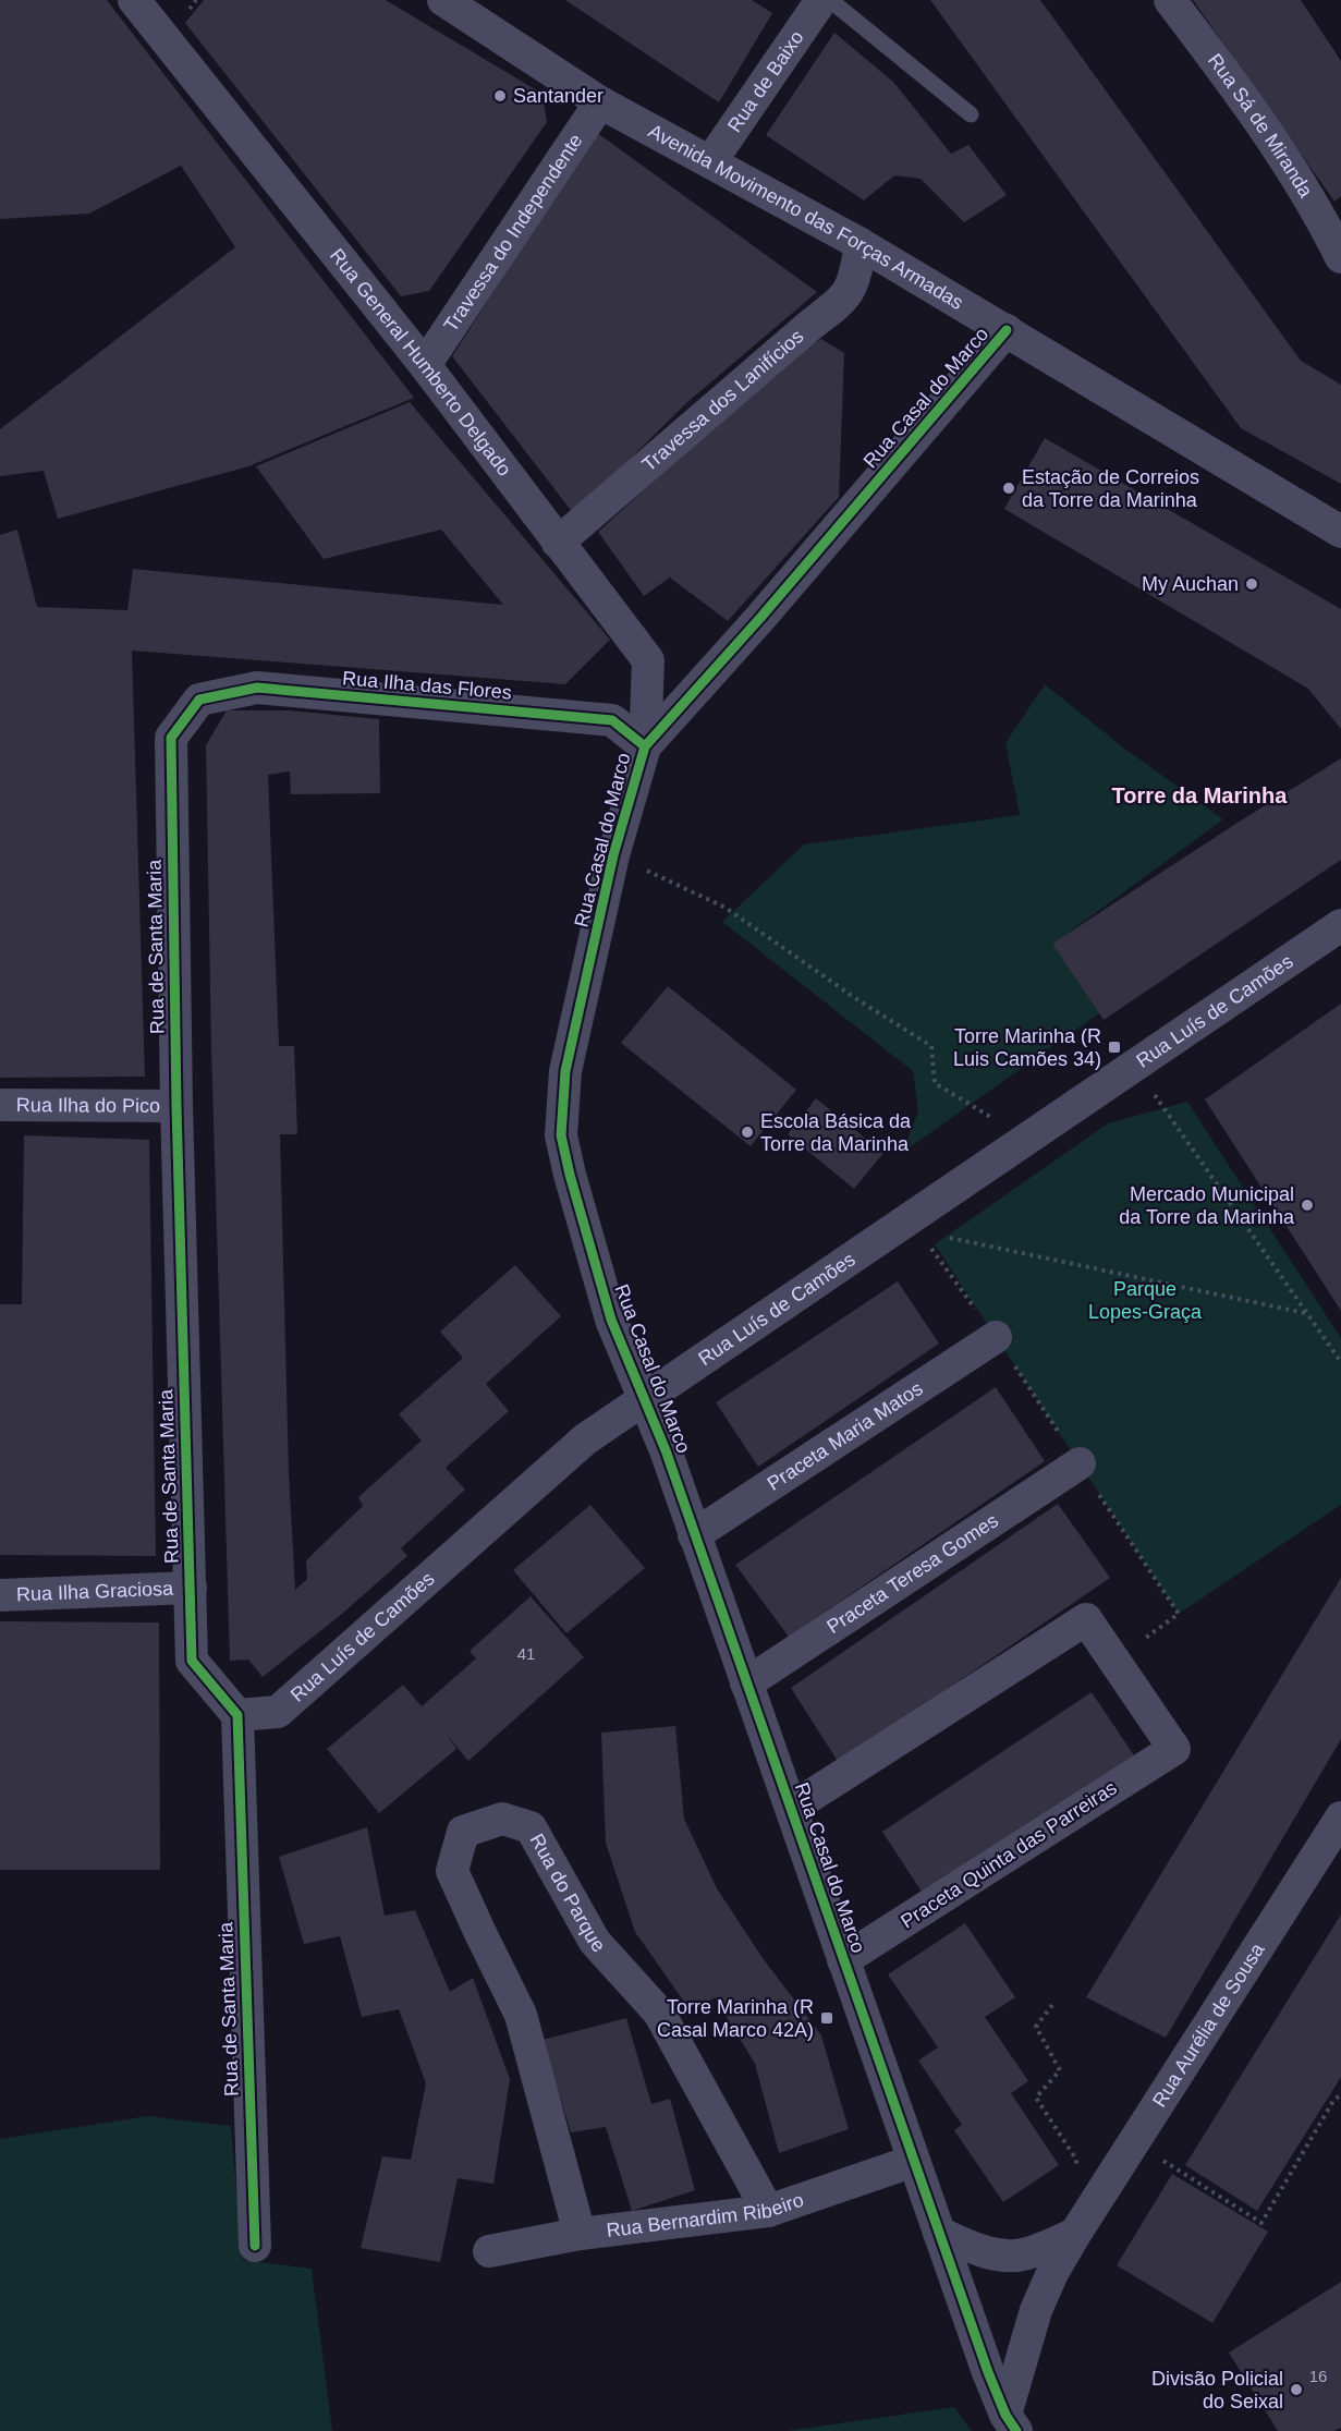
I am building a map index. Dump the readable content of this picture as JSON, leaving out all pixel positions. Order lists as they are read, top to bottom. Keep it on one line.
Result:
{"streets":{"street":["Rua de Baixo","Rua Sá de Miranda","Avenida Movimento das Forças Armadas","Travessa do Independente","Rua General Humberto Delgado","Rua Casal do Marco","Travessa dos Lanifícios","Rua Ilha das Flores","Rua de Santa Maria","Rua Luís de Camões","Rua Ilha do Pico","Praceta Maria Matos","Praceta Teresa Gomes","Rua Ilha Graciosa","Praceta Quinta das Parreiras","Rua do Parque","Rua Aurélia de Sousa","Rua Bernardim Ribeiro"]},"crossings":[["Rua de Baixo","Avenida Movimento das Forças Armadas"],["Avenida Movimento das Forças Armadas","Travessa do Independente"],["Avenida Movimento das Forças Armadas","Rua Casal do Marco"],["Avenida Movimento das Forças Armadas","Travessa dos Lanifícios"],["Travessa do Independente","Rua General Humberto Delgado"],["Rua General Humberto Delgado","Rua Casal do Marco"],["Rua General Humberto Delgado","Travessa dos Lanifícios"],["Rua General Humberto Delgado","Rua Ilha das Flores"],["Rua Casal do Marco","Rua Ilha das Flores"],["Rua Casal do Marco","Rua Luís de Camões"],["Rua Casal do Marco","Praceta Maria Matos"],["Rua Casal do Marco","Praceta Teresa Gomes"],["Rua Casal do Marco","Praceta Quinta das Parreiras"],["Rua Casal do Marco","Rua Aurélia de Sousa"],["Rua Casal do Marco","Rua Bernardim Ribeiro"],["Rua Ilha das Flores","Rua de Santa Maria"],["Rua de Santa Maria","Rua Luís de Camões"],["Rua de Santa Maria","Rua Ilha do Pico"],["Rua de Santa Maria","Rua Ilha Graciosa"],["Rua do Parque","Rua Bernardim Ribeiro"]],"districts":["Torre da Marinha"],"parks":["Parque Lopes-Graça"],"places":{"other":["Santander","Estação de Correios da Torre da Marinha","My Auchan","Escola Básica da Torre da Marinha","Mercado Municipal da Torre da Marinha","Divisão Policial do Seixal"],"transit":["Torre Marinha (R Luis Camões 34)","Torre Marinha (R Casal Marco 42A)"]},"house_numbers":["41","16"]}
